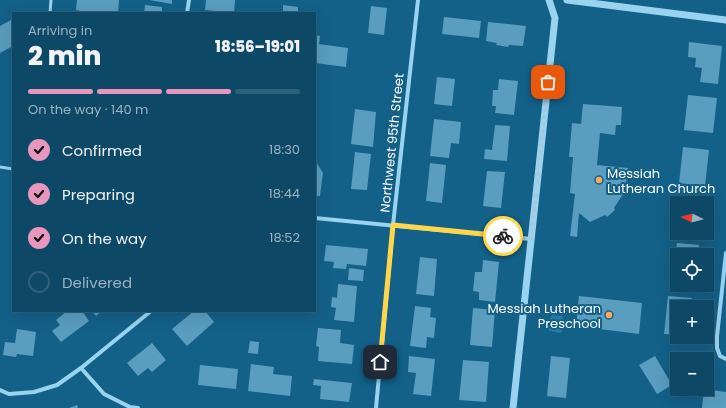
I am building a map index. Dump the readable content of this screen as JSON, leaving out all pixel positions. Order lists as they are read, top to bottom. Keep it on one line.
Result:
{"streets":{"street":["Northwest 95th Street"]},"places":["Messiah Lutheran Church","Messiah Lutheran Preschool"],"north":"left","page":{"heading":["2 min","Arriving in","18:56–19:01"],"bar":"On the way · 140 m","list":[["Confirmed","18:30"],["Preparing","18:44"],["On the way","18:52"],"Delivered"],"map_buttons":["+","−"]}}
